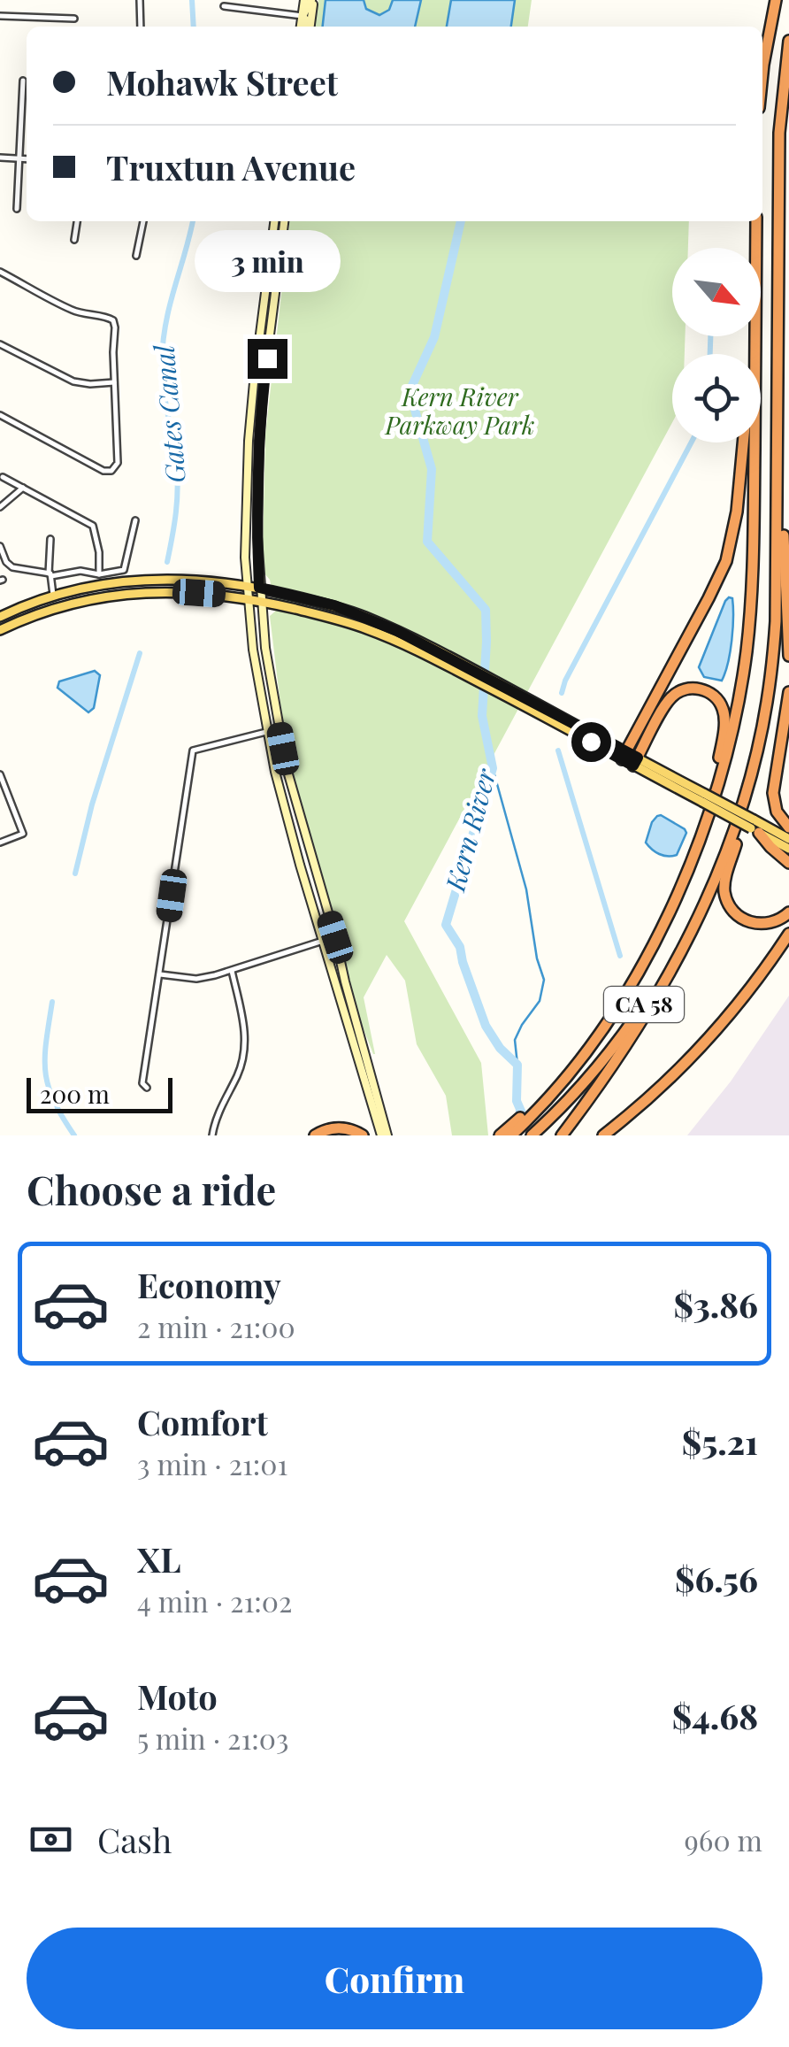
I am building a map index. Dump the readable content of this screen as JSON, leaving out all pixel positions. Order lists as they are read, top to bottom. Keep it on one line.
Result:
{"streets":{"highway":["CA 58"]},"water":["Gates Canal","Kern River"],"parks":["Kern River Parkway Park"],"scale_bar":"200 m","north":"bottom right","page":{"banner":["Mohawk Street","Truxtun Avenue"],"bubble":"3 min","scale":"200 m","heading":"Choose a ride","list":[{"name":"Economy","note":"2 min · 21:00","value":"$3.86"},{"name":"Comfort","note":"3 min · 21:01","value":"$5.21"},{"name":"XL","note":"4 min · 21:02","value":"$6.56"},{"name":"Moto","note":"5 min · 21:03","value":"$4.68"}],"pay":["Cash","960 m"],"buttons":"Confirm"}}
